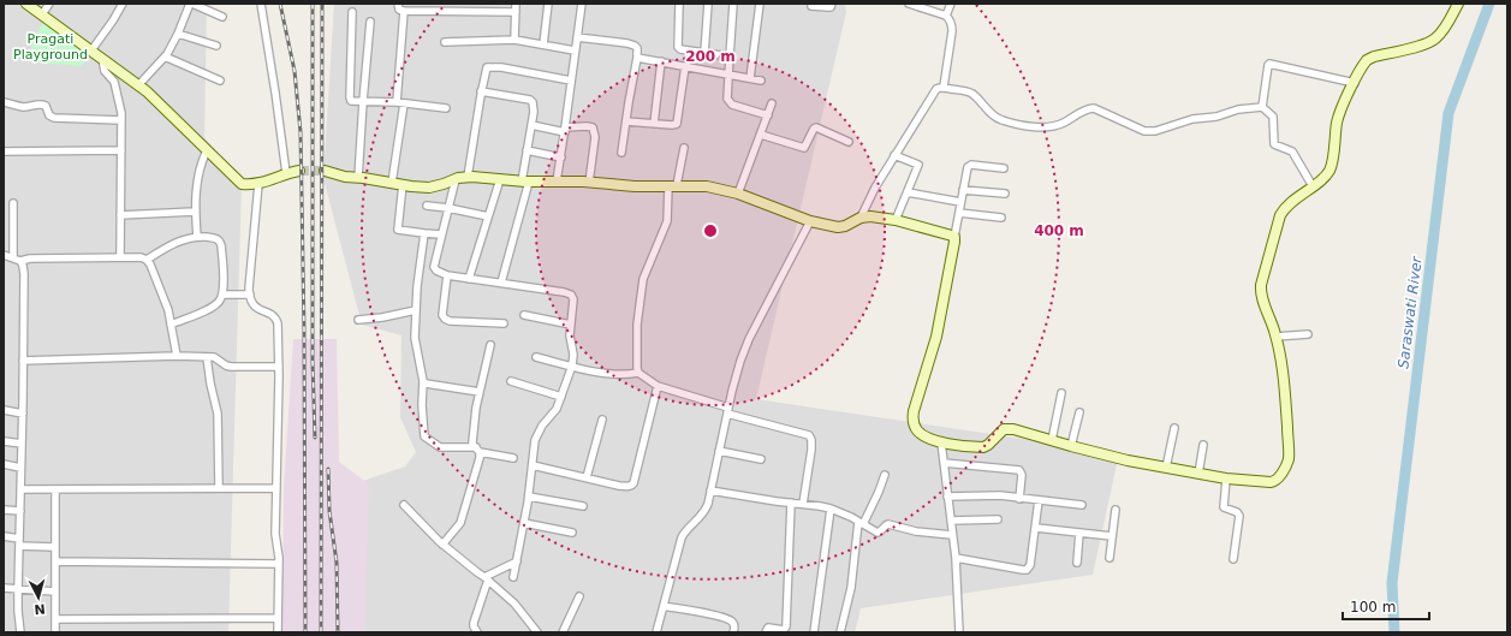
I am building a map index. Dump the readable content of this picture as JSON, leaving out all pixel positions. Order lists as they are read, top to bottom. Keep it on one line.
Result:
{"water":["Saraswati River"],"parks":["Pragati Playground"],"scale_bar":"100 m","north":"bottom","rings":["200 m","400 m"]}
